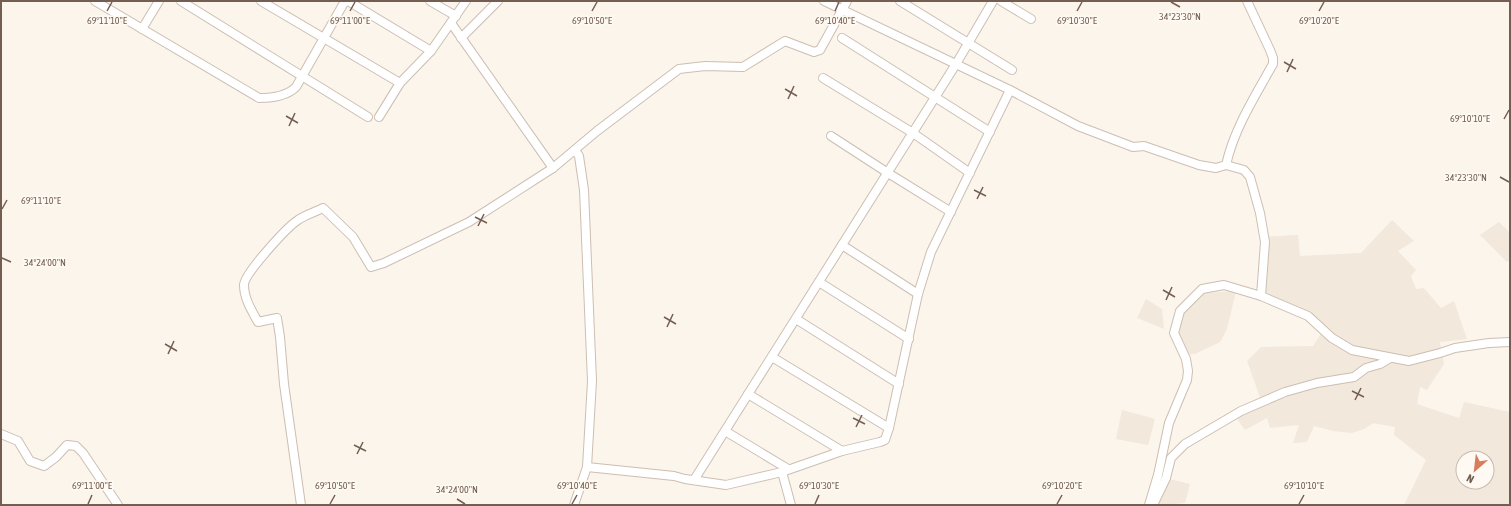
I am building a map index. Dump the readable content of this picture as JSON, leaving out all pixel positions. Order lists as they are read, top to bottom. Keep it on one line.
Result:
{"north":"bottom left","coordinates":["34°23'30\"N","69°11'10\"E","69°11'00\"E","69°10'50\"E","69°10'40\"E","69°10'30\"E","69°10'20\"E","69°10'10\"E","34°24'00\"N"]}
